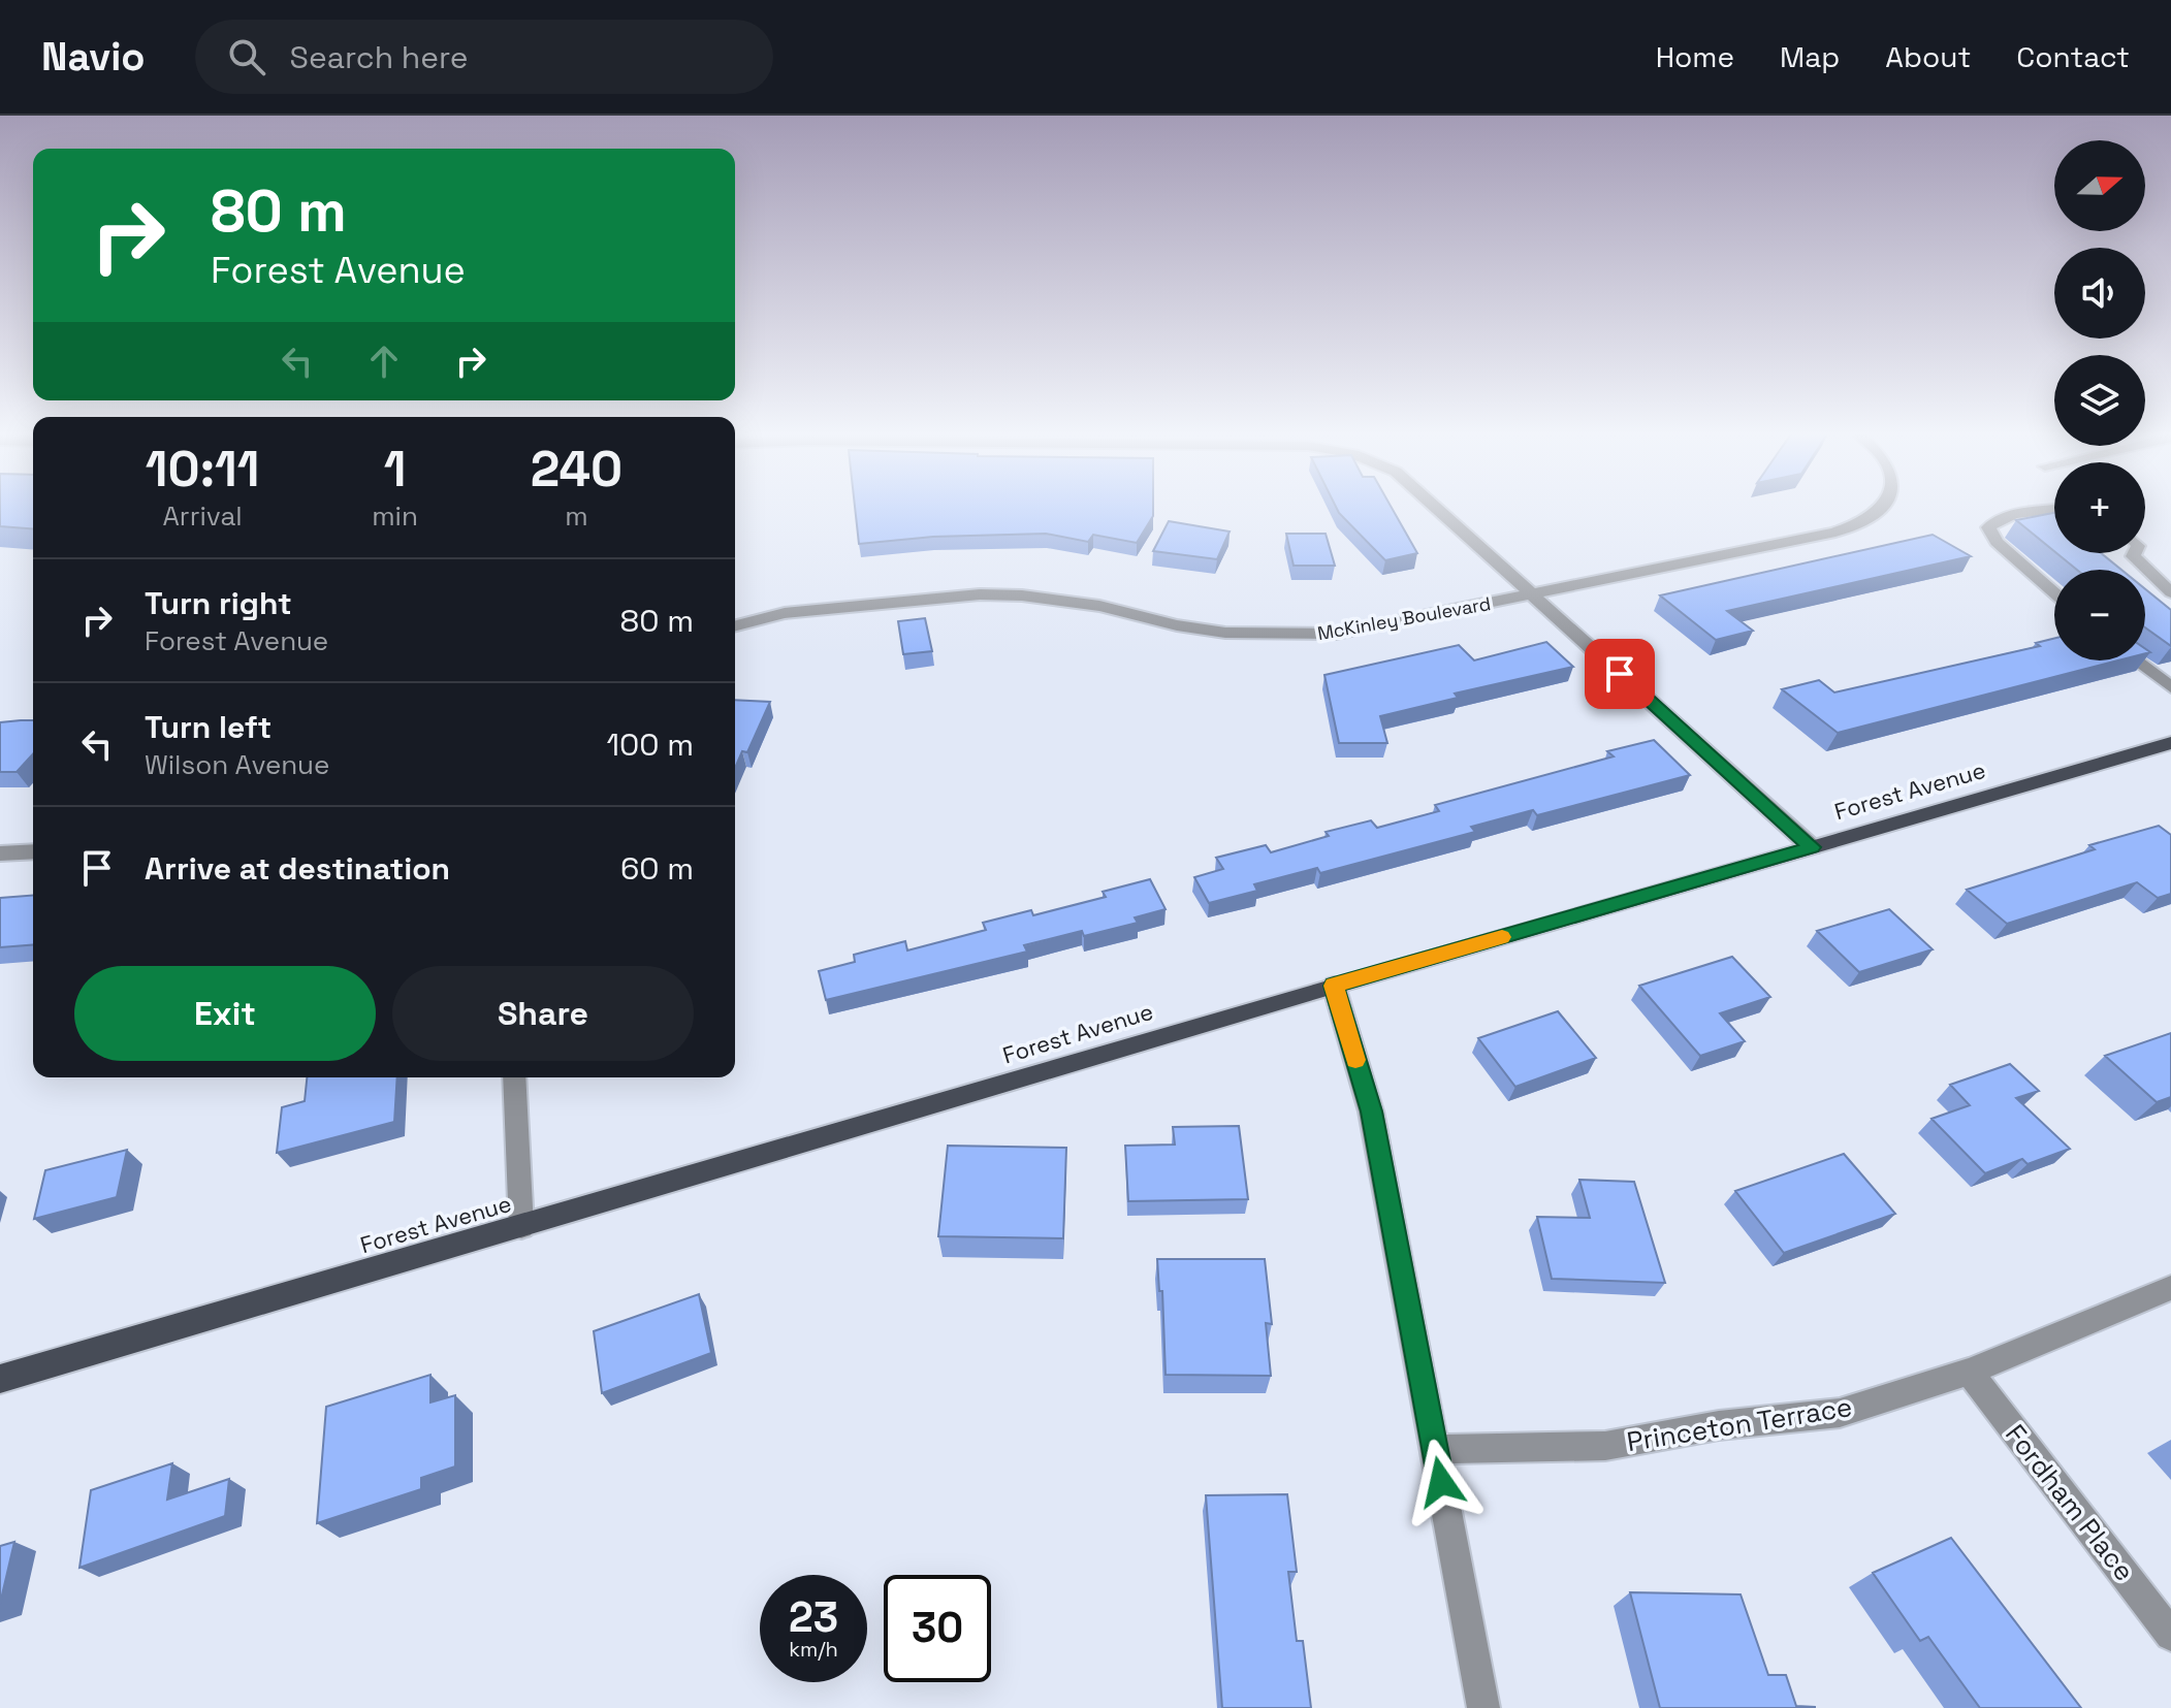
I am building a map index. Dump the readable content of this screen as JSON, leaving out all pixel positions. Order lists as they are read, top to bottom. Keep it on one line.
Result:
{"streets":{"main road":["Forest Avenue"],"street":["McKinley Boulevard","Princeton Terrace","Fordham Place"]},"crossings":[["Princeton Terrace","Fordham Place"]],"north":"right","page":{"header":"Navio","search":"Search here","nav":["Home","Map","About","Contact"],"map_buttons":["+","−"],"turn":["80 m","Forest Avenue"],"eta":["10:11","Arrival","1","min","240","m"],"list":[{"name":"Turn right","note":"Forest Avenue","value":"80 m"},{"name":"Turn left","note":"Wilson Avenue","value":"100 m"},{"name":"Arrive at destination","value":"60 m"}],"buttons":["Exit","Share"],"speed":"23 km/h","limit":"30"}}
